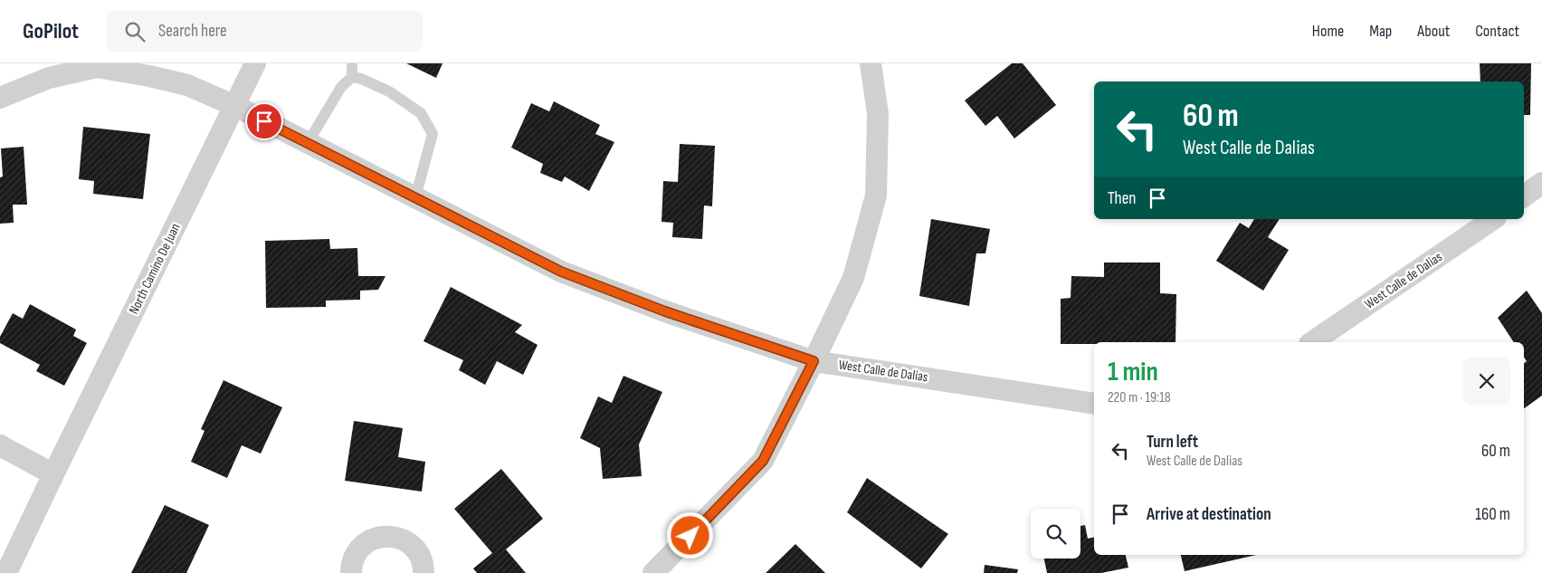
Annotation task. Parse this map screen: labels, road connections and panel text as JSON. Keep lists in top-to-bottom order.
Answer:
{
  "streets": {
    "street": ["North Camino De Juan", "West Calle de Dalias"]
  },
  "crossings": [
    ["North Camino De Juan", "West Calle de Dalias"]
  ],
  "page": {
    "header": "GoPilot",
    "search": "Search here",
    "nav": [
      "Home",
      "Map",
      "About",
      "Contact"
    ],
    "turn": ["60 m", "West Calle de Dalias"],
    "then": "Then",
    "heading": ["1 min", "220 m · 19:18"],
    "list": [
      {
        "name": "Turn left",
        "note": "West Calle de Dalias",
        "value": "60 m"
      },
      {
        "name": "Arrive at destination",
        "value": "160 m"
      }
    ]
  }
}
